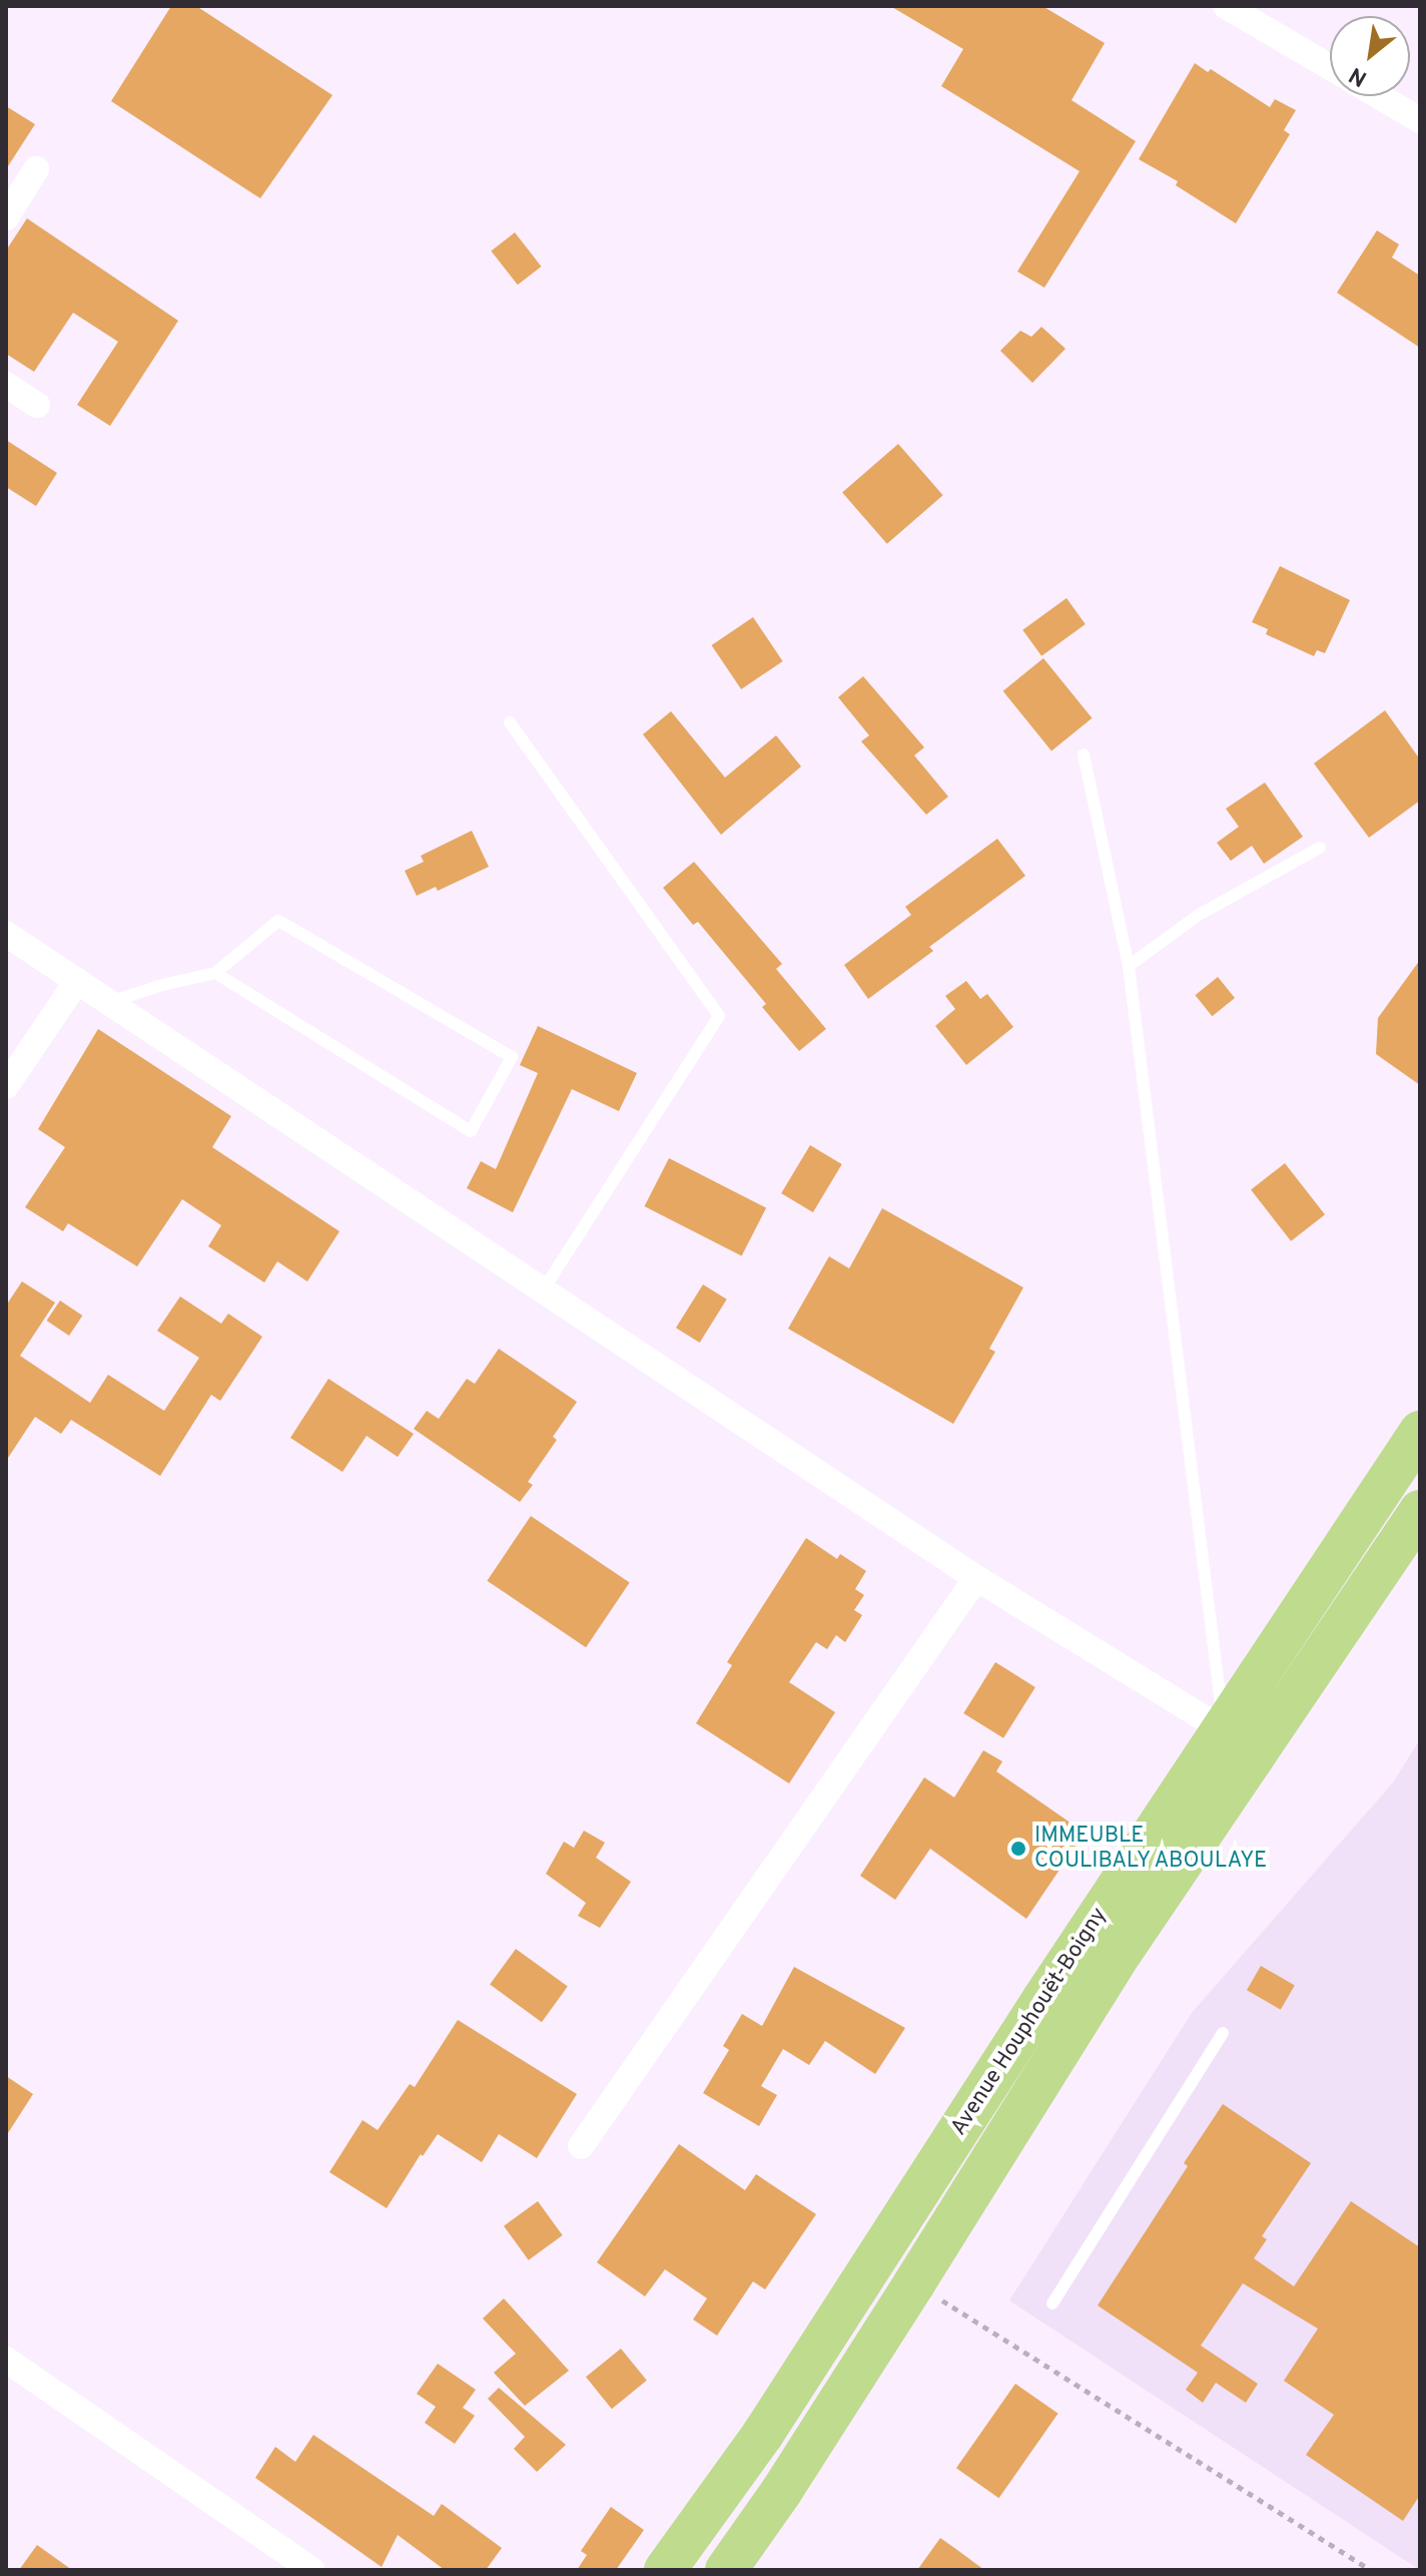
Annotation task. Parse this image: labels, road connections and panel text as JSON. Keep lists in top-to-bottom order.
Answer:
{
  "streets": {
    "highway": ["Avenue Houphouët-Boigny"]
  },
  "places": ["IMMEUBLE COULIBALY ABOULAYE"],
  "north": "bottom left"
}
